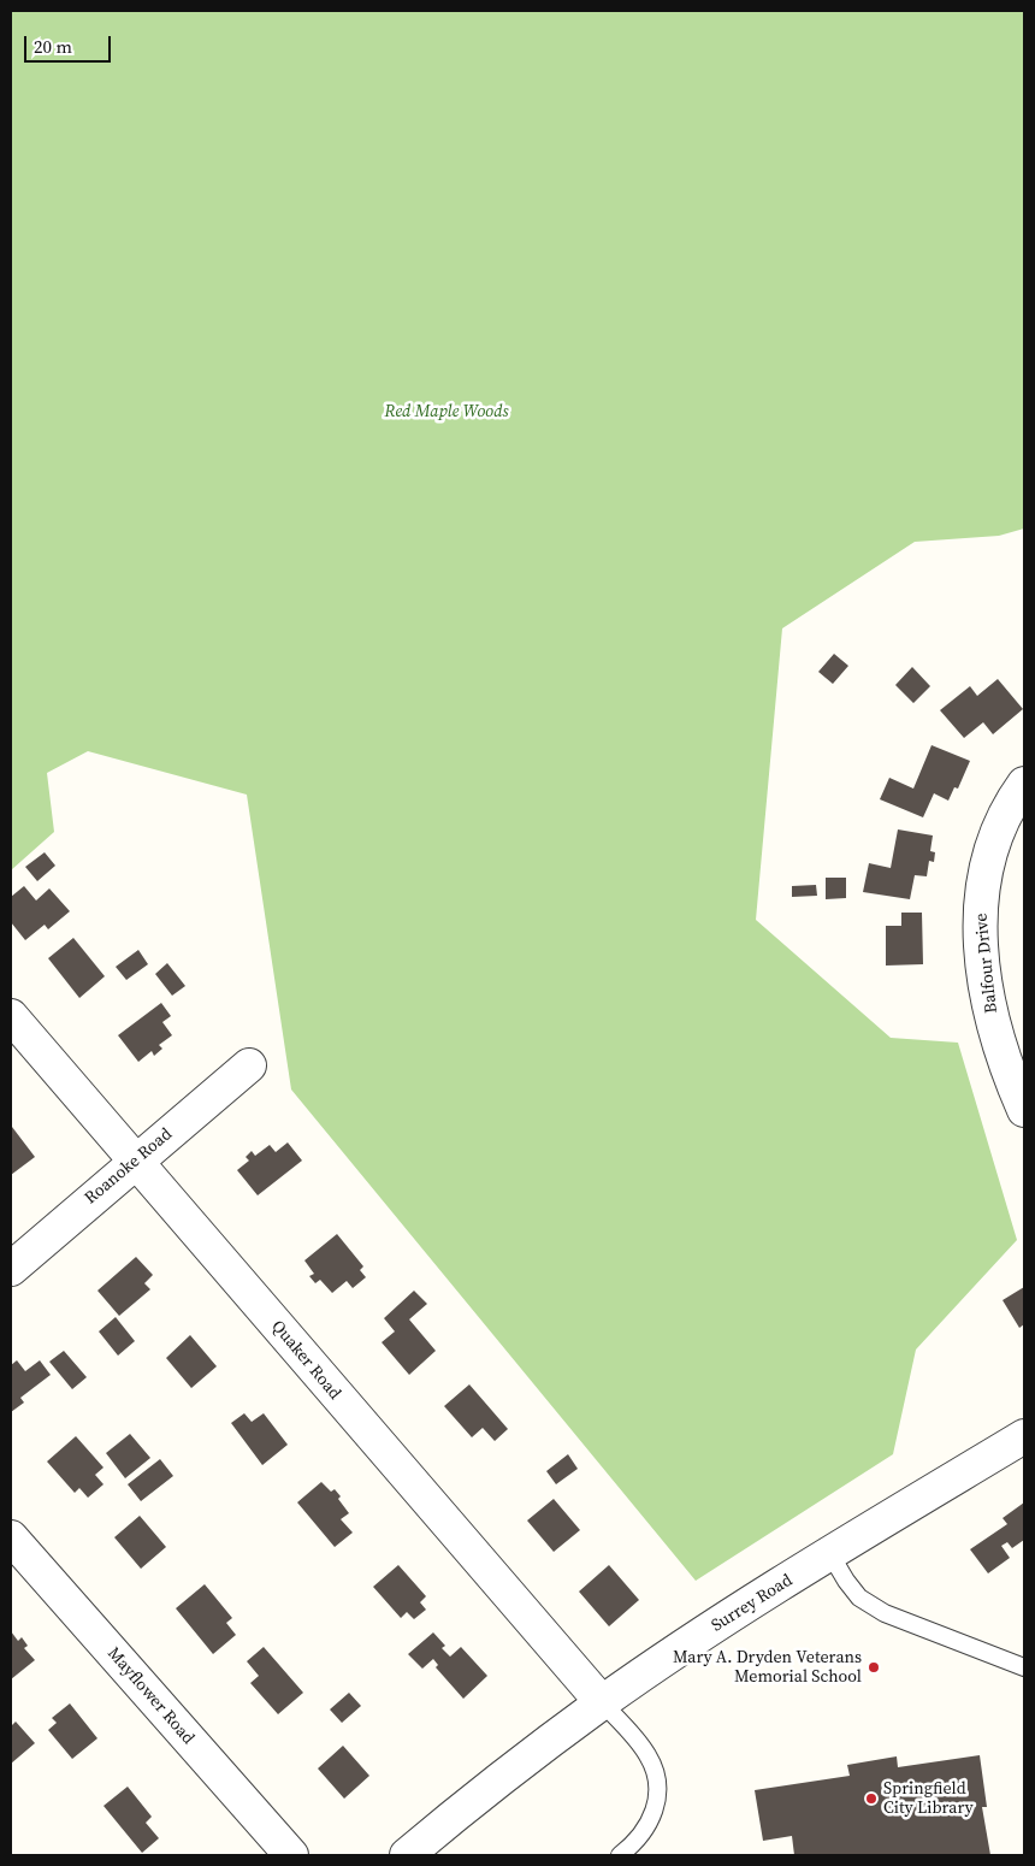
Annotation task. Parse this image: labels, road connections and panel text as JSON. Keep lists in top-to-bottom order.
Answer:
{
  "streets": {
    "street": [
      "Balfour Drive",
      "Roanoke Road",
      "Quaker Road",
      "Surrey Road",
      "Mayflower Road"
    ]
  },
  "crossings": [
    ["Roanoke Road", "Quaker Road"],
    ["Quaker Road", "Surrey Road"]
  ],
  "parks": ["Red Maple Woods"],
  "places": ["Mary A. Dryden Veterans Memorial School", "Springfield City Library"],
  "scale_bar": "20 m"
}
